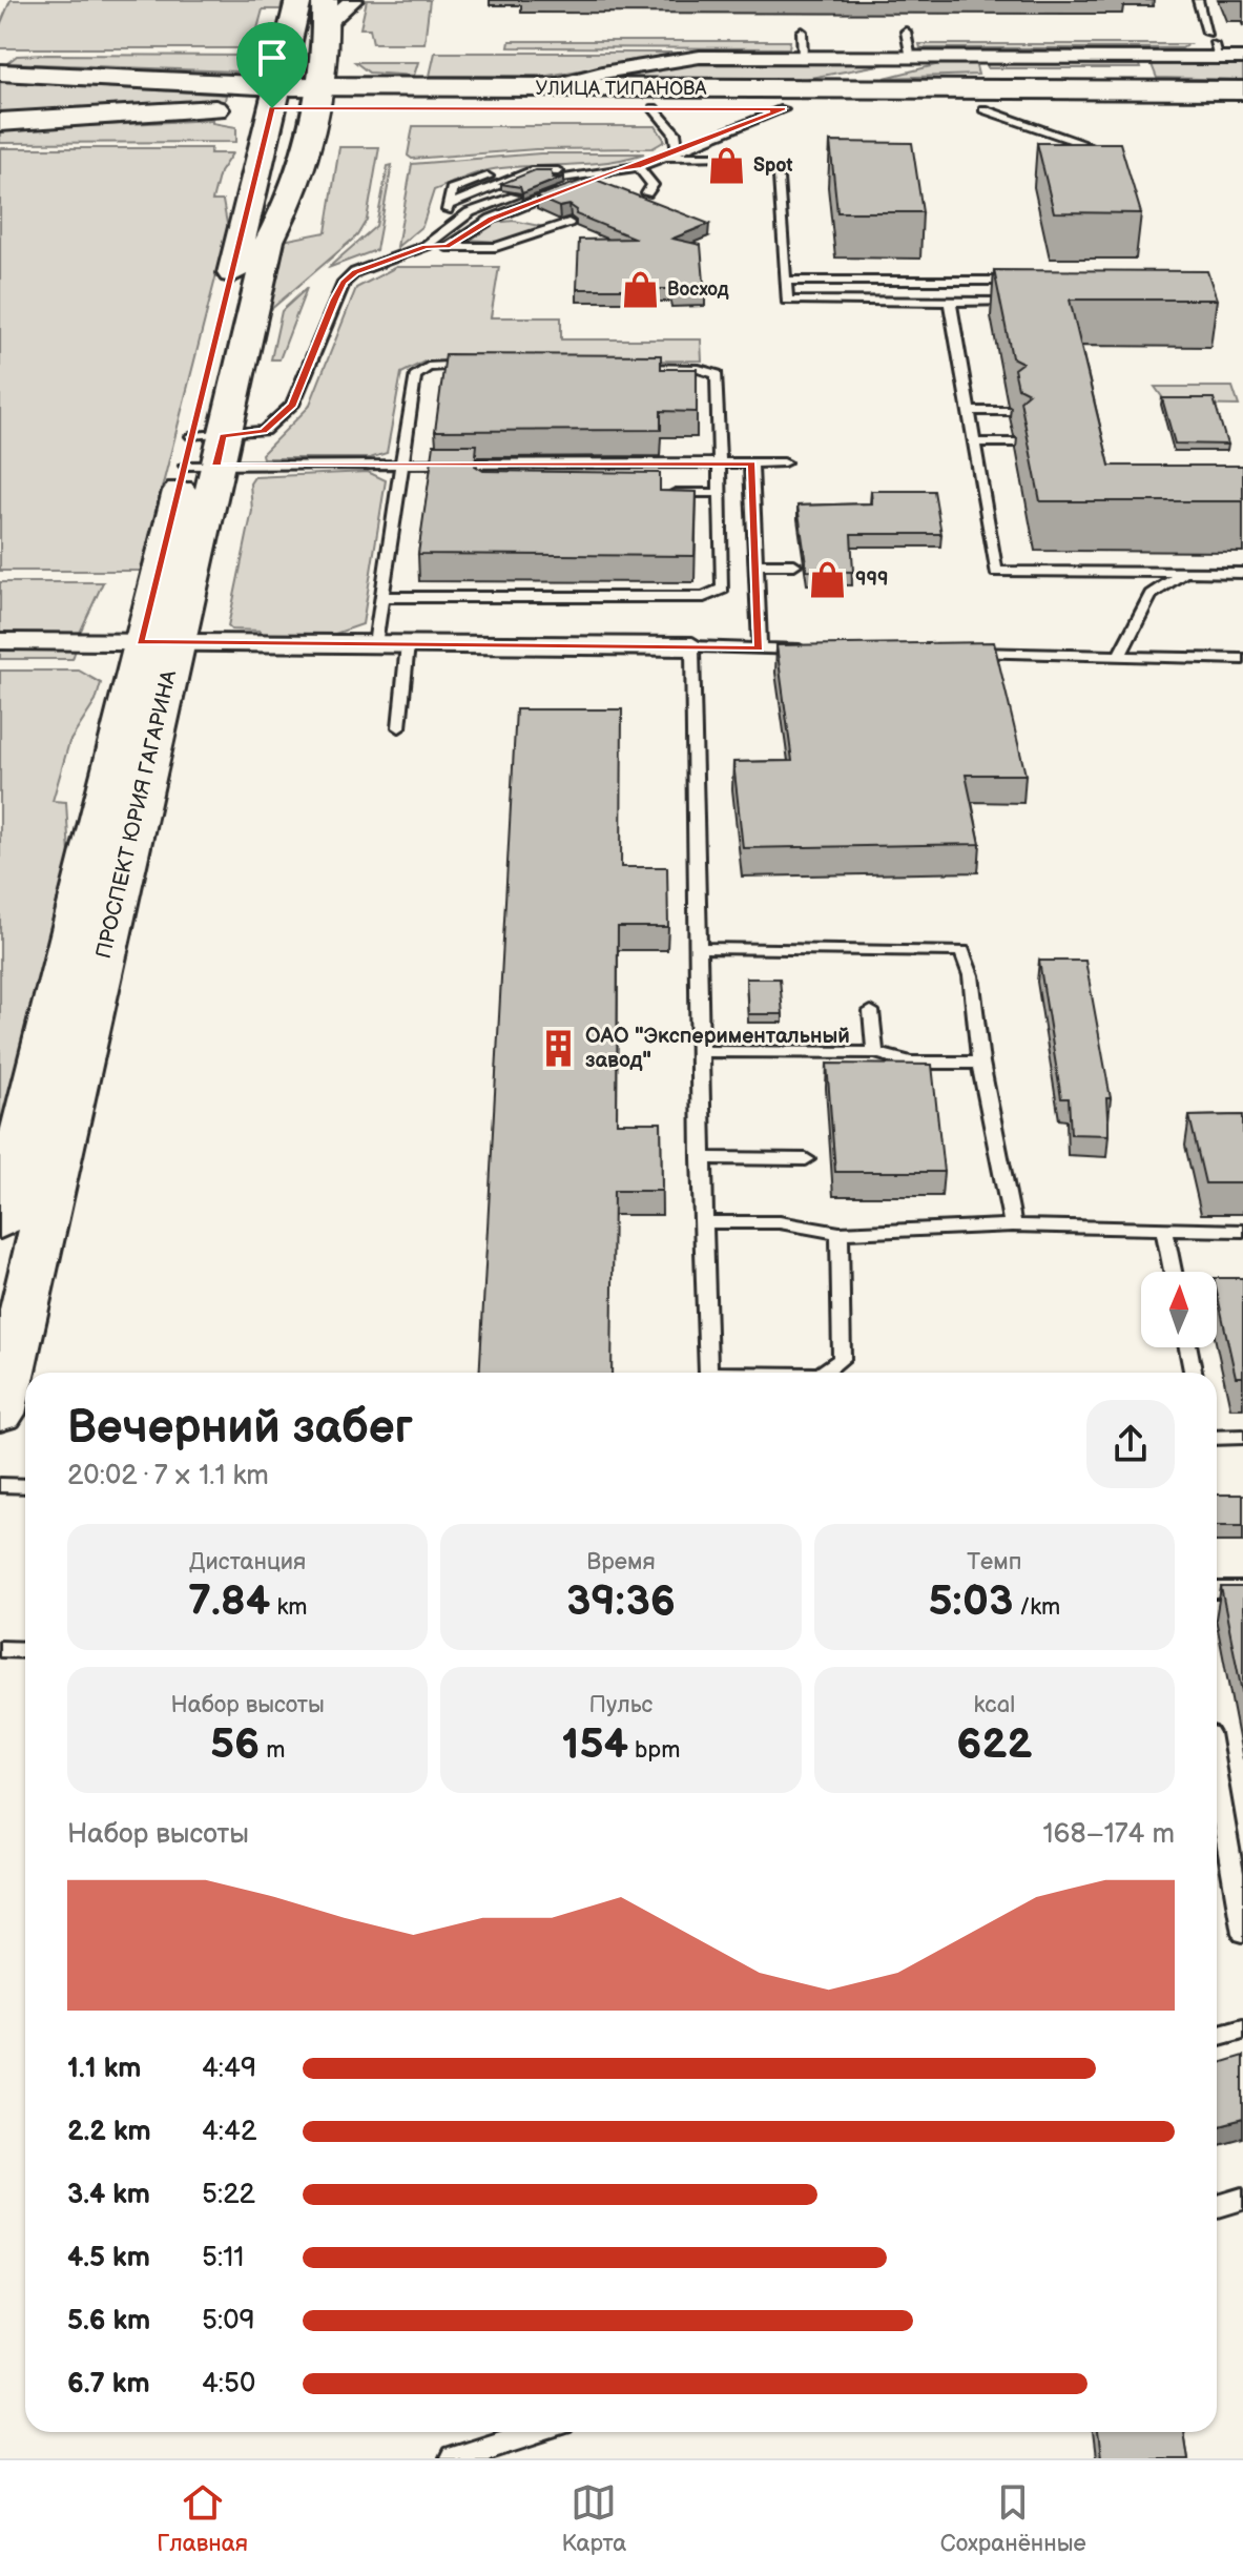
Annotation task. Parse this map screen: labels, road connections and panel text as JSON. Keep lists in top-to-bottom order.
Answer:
{
  "streets": {
    "main road": ["УЛИЦА ТИПАНОВА", "ПРОСПЕКТ ЮРИЯ ГАГАРИНА"]
  },
  "crossings": [
    ["УЛИЦА ТИПАНОВА", "ПРОСПЕКТ ЮРИЯ ГАГАРИНА"]
  ],
  "places": {
    "shop": ["Spot", "Восход", "999"],
    "building": ["ОАО \"Экспериментальный завод\""]
  },
  "north": "top",
  "page": {
    "heading": ["Вечерний забег", "20:02 · 7 × 1.1 km"],
    "stats": [
      ["Дистанция", "7.84 km"],
      ["Время", "39:36"],
      ["Темп", "5:03 /km"],
      ["Набор высоты", "56 m"],
      ["Пульс", "154 bpm"],
      ["kcal", "622"]
    ],
    "chart": ["Набор высоты", "168–174 m"],
    "list": [
      {
        "name": "1.1 km",
        "note": "4:49"
      },
      {
        "name": "2.2 km",
        "note": "4:42"
      },
      {
        "name": "3.4 km",
        "note": "5:22"
      },
      {
        "name": "4.5 km",
        "note": "5:11"
      },
      {
        "name": "5.6 km",
        "note": "5:09"
      },
      {
        "name": "6.7 km",
        "note": "4:50"
      }
    ],
    "tabs": ["Главная", "Карта", "Сохранённые"]
  }
}
